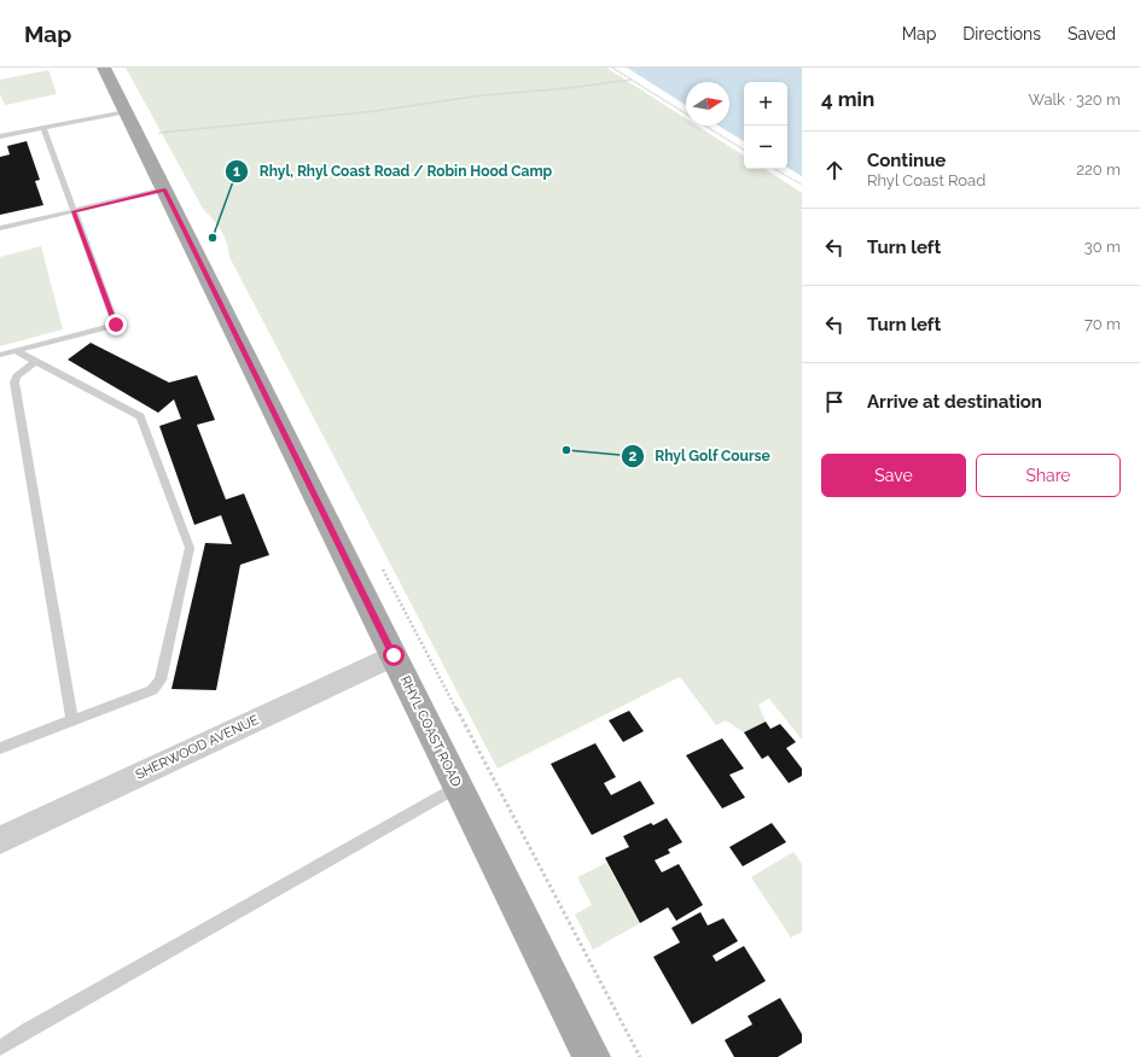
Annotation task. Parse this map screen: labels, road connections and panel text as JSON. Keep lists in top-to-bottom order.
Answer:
{
  "streets": {
    "main road": ["RHYL COAST ROAD"],
    "street": ["SHERWOOD AVENUE"]
  },
  "crossings": [
    ["RHYL COAST ROAD", "SHERWOOD AVENUE"]
  ],
  "places": ["Rhyl, Rhyl Coast Road / Robin Hood Camp", "Rhyl Golf Course"],
  "north": "right",
  "page": {
    "header": "Map",
    "nav": ["Map", "Directions", "Saved"],
    "heading": ["4 min", "Walk · 320 m"],
    "map_buttons": ["+", "−"],
    "list": [
      ["Continue", "Rhyl Coast Road", "220 m"],
      ["Turn left", "30 m"],
      ["Turn left", "70 m"],
      "Arrive at destination"
    ],
    "buttons": ["Save", "Share"]
  }
}
